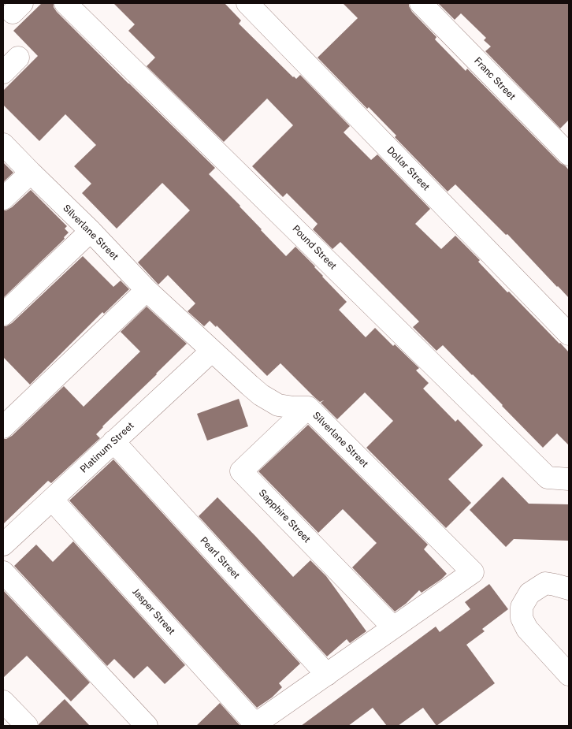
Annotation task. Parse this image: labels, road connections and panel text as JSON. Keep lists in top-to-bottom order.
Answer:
{
  "streets": {
    "street": [
      "Franc Street",
      "Dollar Street",
      "Silverlane Street",
      "Pound Street",
      "Platinum Street",
      "Sapphire Street",
      "Pearl Street",
      "Jasper Street"
    ]
  },
  "crossings": [
    ["Silverlane Street", "Platinum Street"],
    ["Silverlane Street", "Sapphire Street"],
    ["Silverlane Street", "Pearl Street"],
    ["Silverlane Street", "Jasper Street"],
    ["Platinum Street", "Pearl Street"],
    ["Platinum Street", "Jasper Street"]
  ]
}
